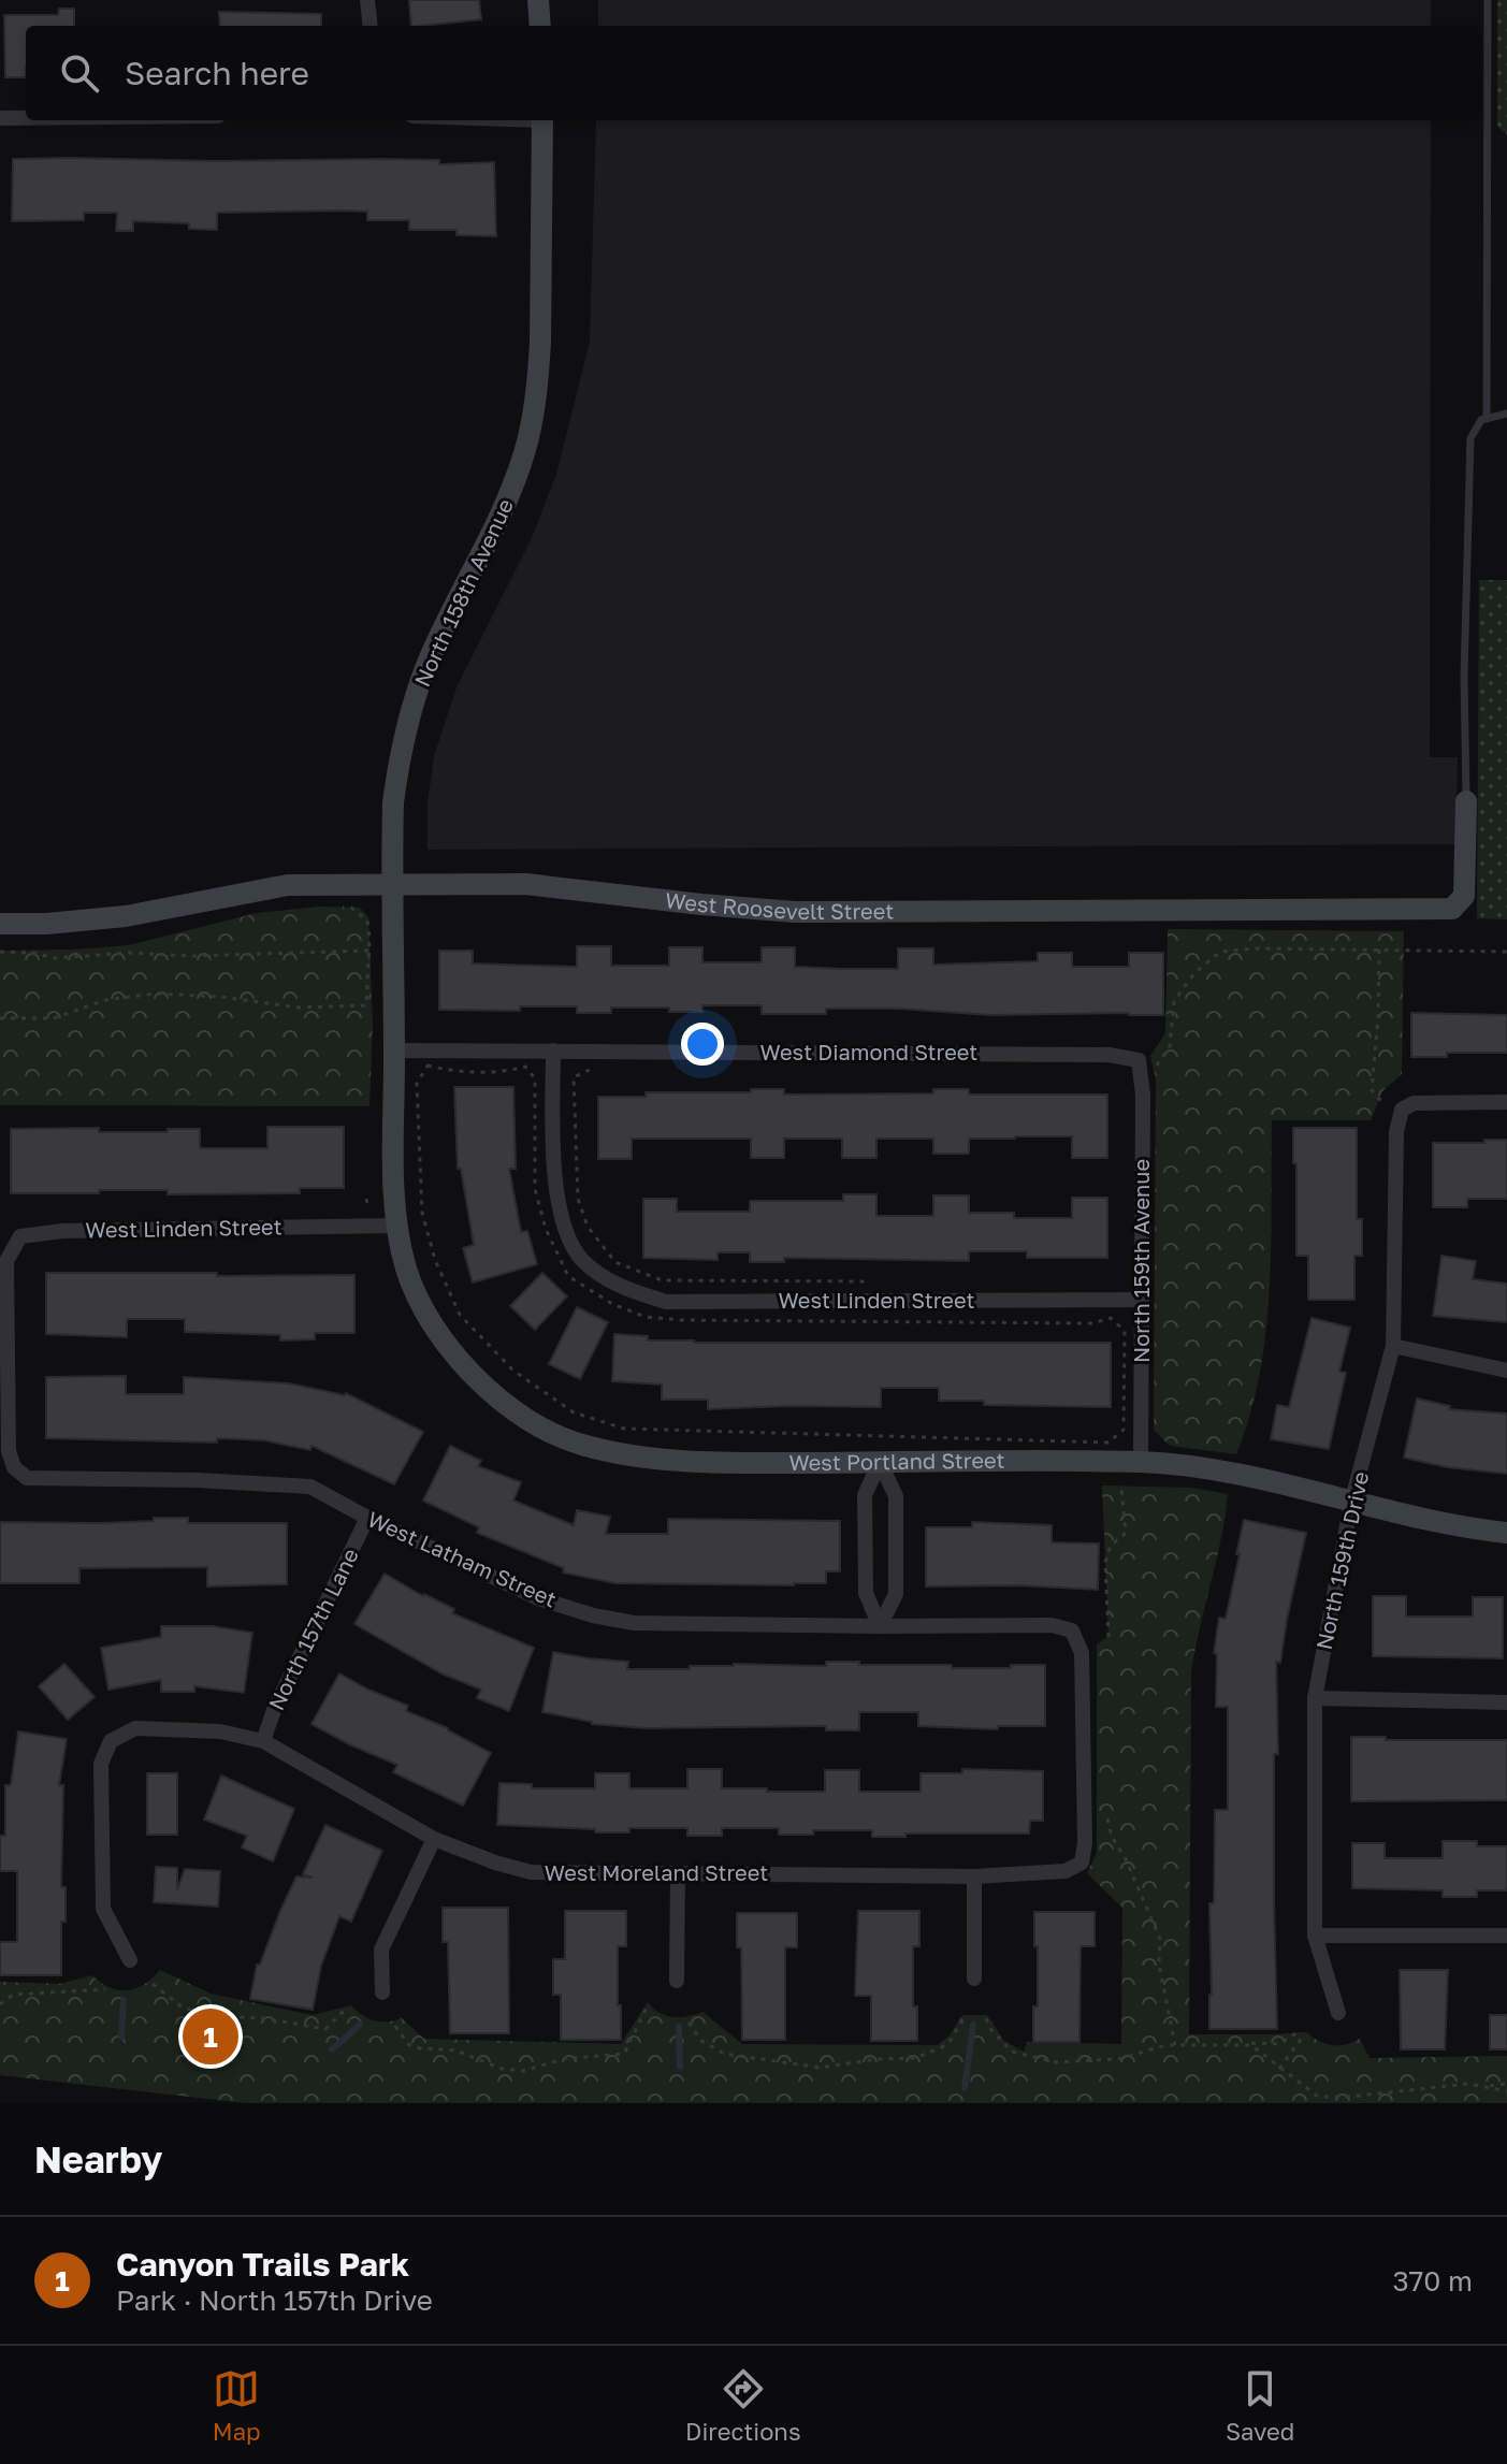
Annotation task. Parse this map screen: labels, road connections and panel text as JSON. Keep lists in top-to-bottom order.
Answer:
{
  "streets": {
    "street": [
      "North 158th Avenue",
      "West Roosevelt Street",
      "West Diamond Street",
      "West Linden Street",
      "North 159th Avenue",
      "West Portland Street",
      "West Latham Street",
      "North 159th Drive",
      "North 157th Lane",
      "West Moreland Street"
    ]
  },
  "crossings": [
    ["North 158th Avenue", "West Roosevelt Street"],
    ["North 158th Avenue", "West Diamond Street"],
    ["North 158th Avenue", "West Linden Street"],
    ["North 158th Avenue", "West Portland Street"],
    ["West Diamond Street", "West Linden Street"],
    ["West Diamond Street", "North 159th Avenue"],
    ["West Linden Street", "North 159th Avenue"],
    ["West Linden Street", "West Portland Street"],
    ["West Linden Street", "West Latham Street"],
    ["North 159th Avenue", "West Portland Street"],
    ["West Portland Street", "North 159th Drive"],
    ["West Latham Street", "North 157th Lane"],
    ["West Latham Street", "West Moreland Street"],
    ["North 157th Lane", "West Moreland Street"]
  ],
  "page": {
    "search": "Search here",
    "pins": "1",
    "heading": "Nearby",
    "list": [
      {
        "mark": "1",
        "name": "Canyon Trails Park",
        "note": "Park · North 157th Drive",
        "value": "370 m"
      }
    ],
    "nav": ["Map", "Directions", "Saved"]
  }
}
